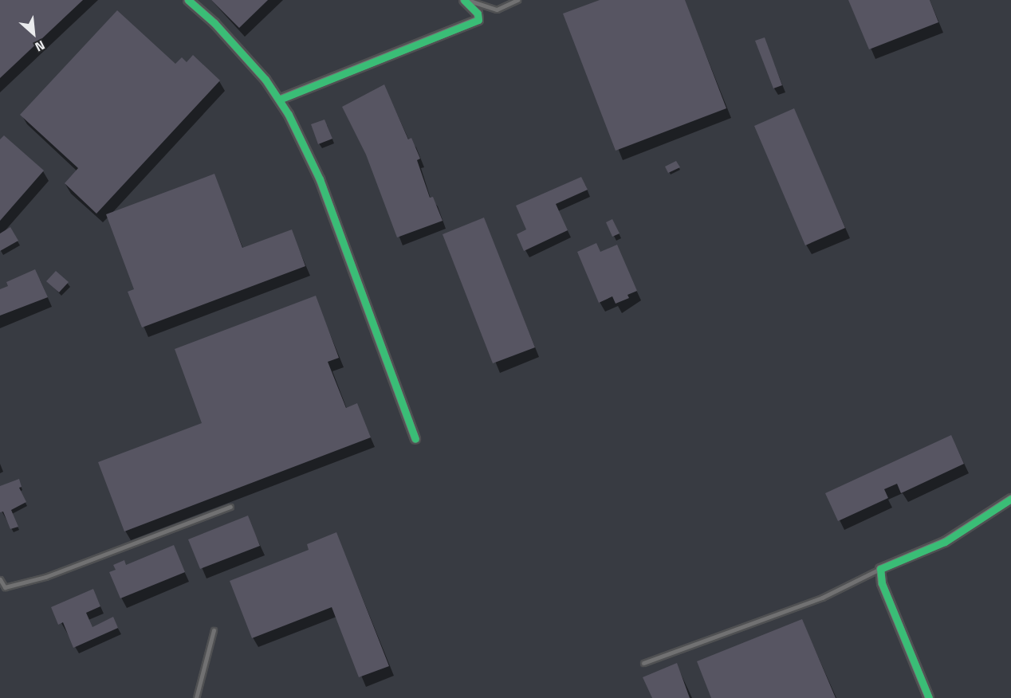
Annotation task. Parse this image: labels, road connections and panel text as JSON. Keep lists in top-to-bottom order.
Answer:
{
  "north": "bottom right"
}
